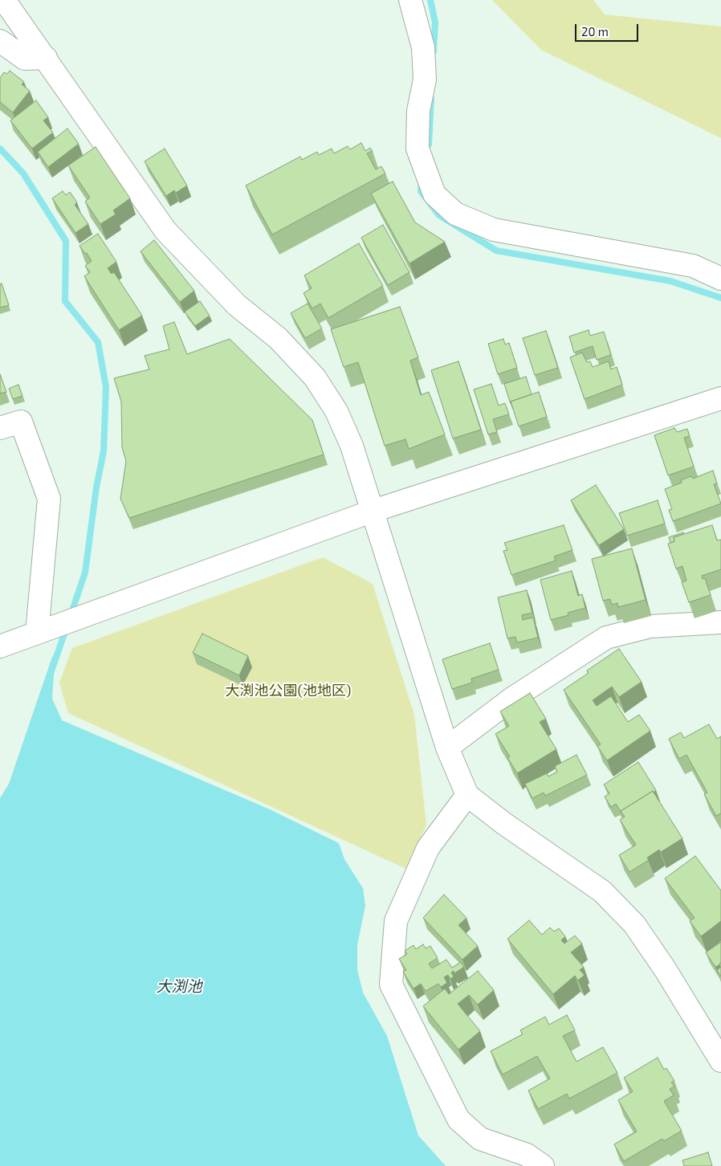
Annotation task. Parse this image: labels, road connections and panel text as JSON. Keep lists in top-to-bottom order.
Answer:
{
  "water": ["大渕池"],
  "parks": ["大渕池公園(池地区)"],
  "scale_bar": "20 m"
}
